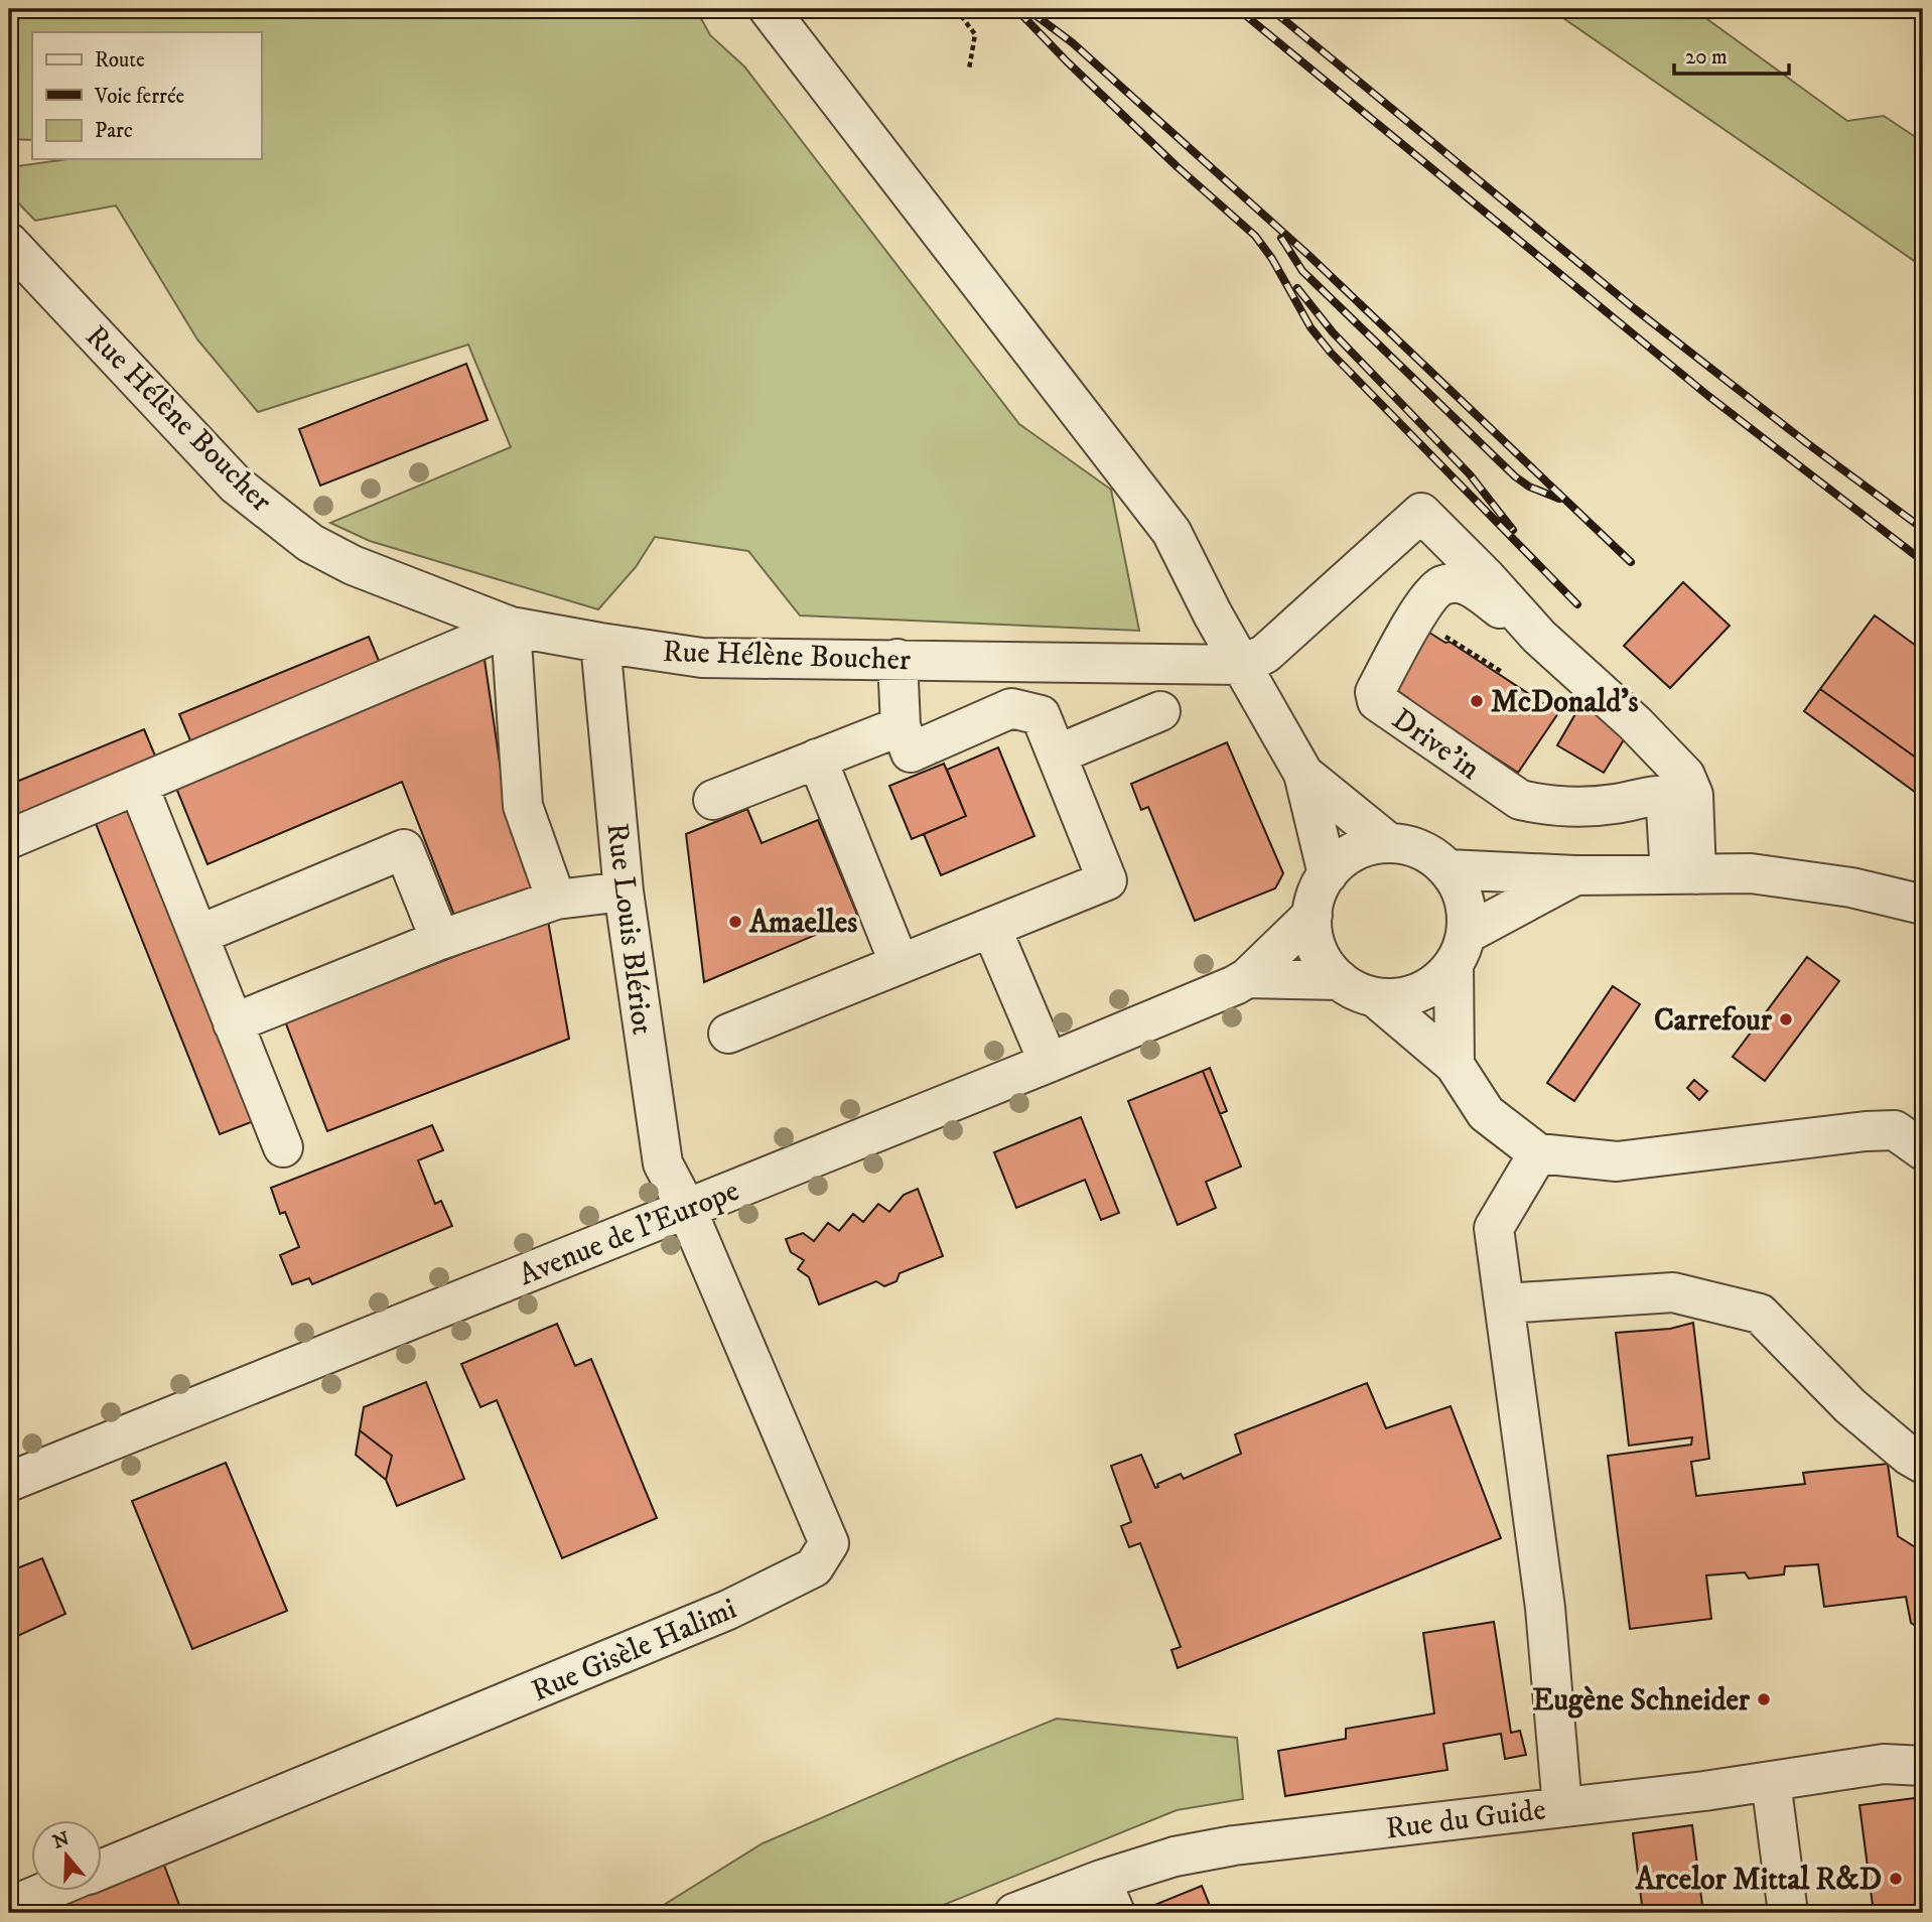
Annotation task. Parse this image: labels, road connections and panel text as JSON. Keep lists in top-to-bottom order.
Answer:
{
  "streets": {
    "street": [
      "Rue Hélène Boucher",
      "Drive'in",
      "Rue Louis Blériot",
      "Avenue de l'Europe",
      "Rue Gisèle Halimi",
      "Rue du Guide"
    ]
  },
  "crossings": [
    ["Rue Hélène Boucher", "Rue Louis Blériot"],
    ["Rue Louis Blériot", "Avenue de l'Europe"],
    ["Rue Louis Blériot", "Rue Gisèle Halimi"],
    ["Avenue de l'Europe", "Rue Gisèle Halimi"]
  ],
  "places": [
    "McDonald's",
    "Amaelles",
    "Carrefour",
    "Eugène Schneider",
    "Arcelor Mittal R&D"
  ],
  "legend": ["Route", "Voie ferrée", "Parc"],
  "scale_bar": "20 m",
  "north": "top"
}
